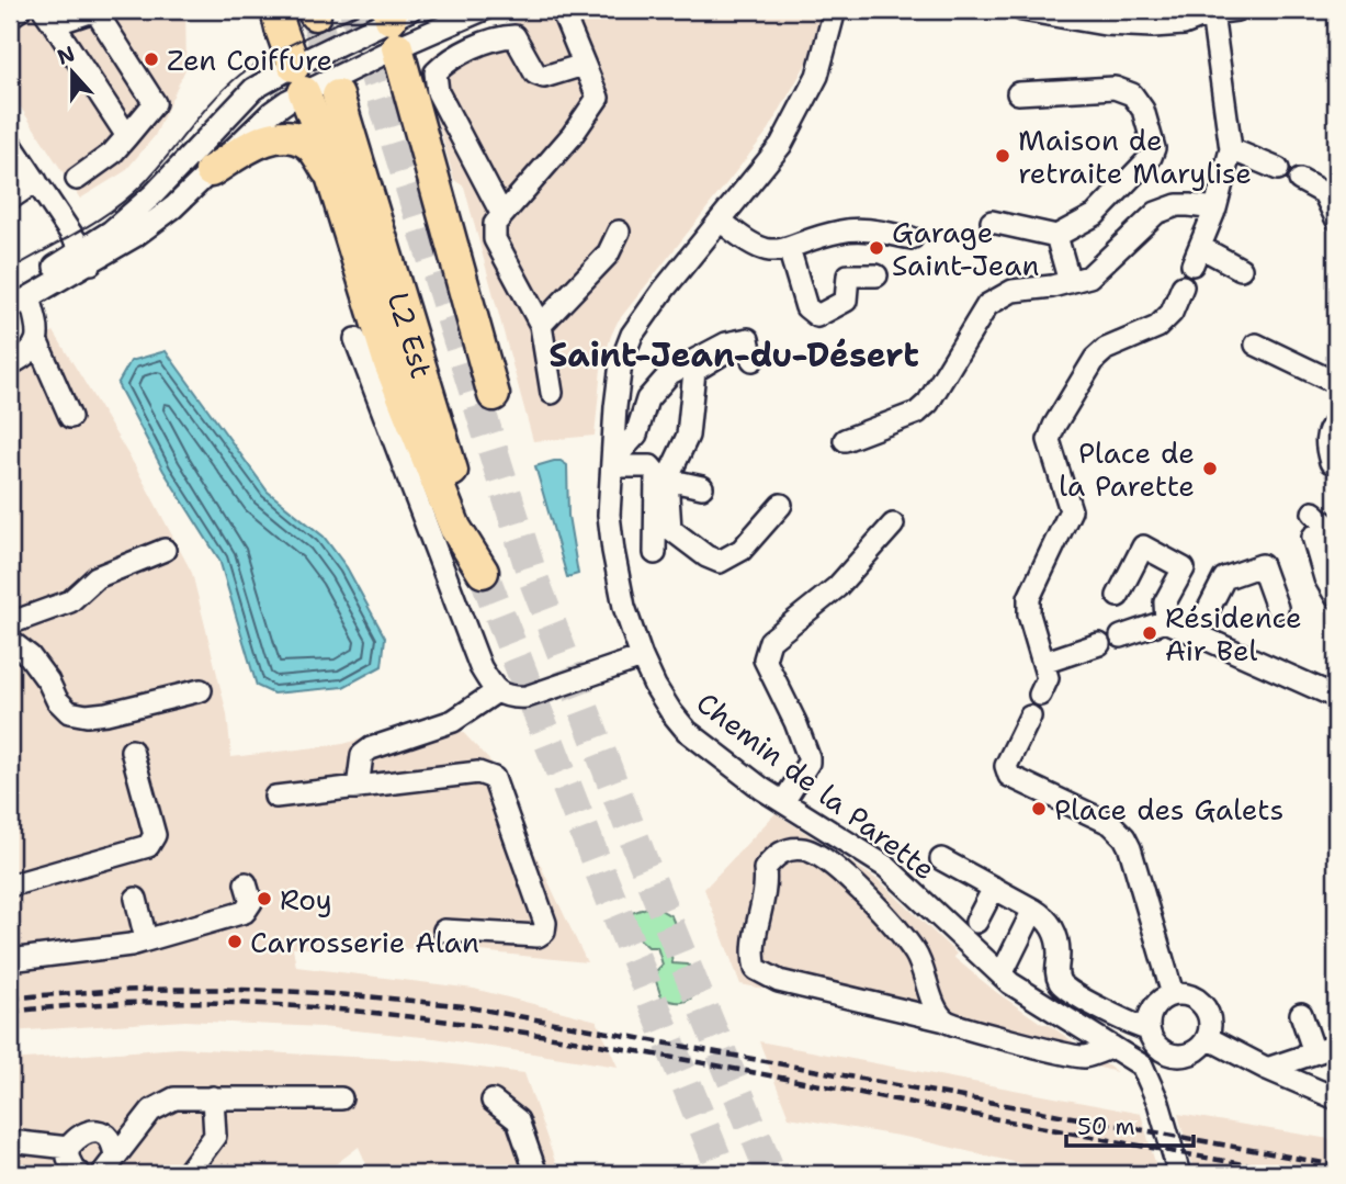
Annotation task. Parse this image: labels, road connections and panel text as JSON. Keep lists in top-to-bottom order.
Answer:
{
  "streets": {
    "highway": ["L2 Est"],
    "street": ["Chemin de la Parette"]
  },
  "districts": ["Saint-Jean-du-Désert"],
  "places": [
    "Zen Coiffure",
    "Maison de retraite Marylise",
    "Garage Saint-Jean",
    "Place de la Parette",
    "Résidence Air Bel",
    "Place des Galets",
    "Roy",
    "Carrosserie Alan"
  ],
  "scale_bar": "50 m",
  "north": "top"
}
